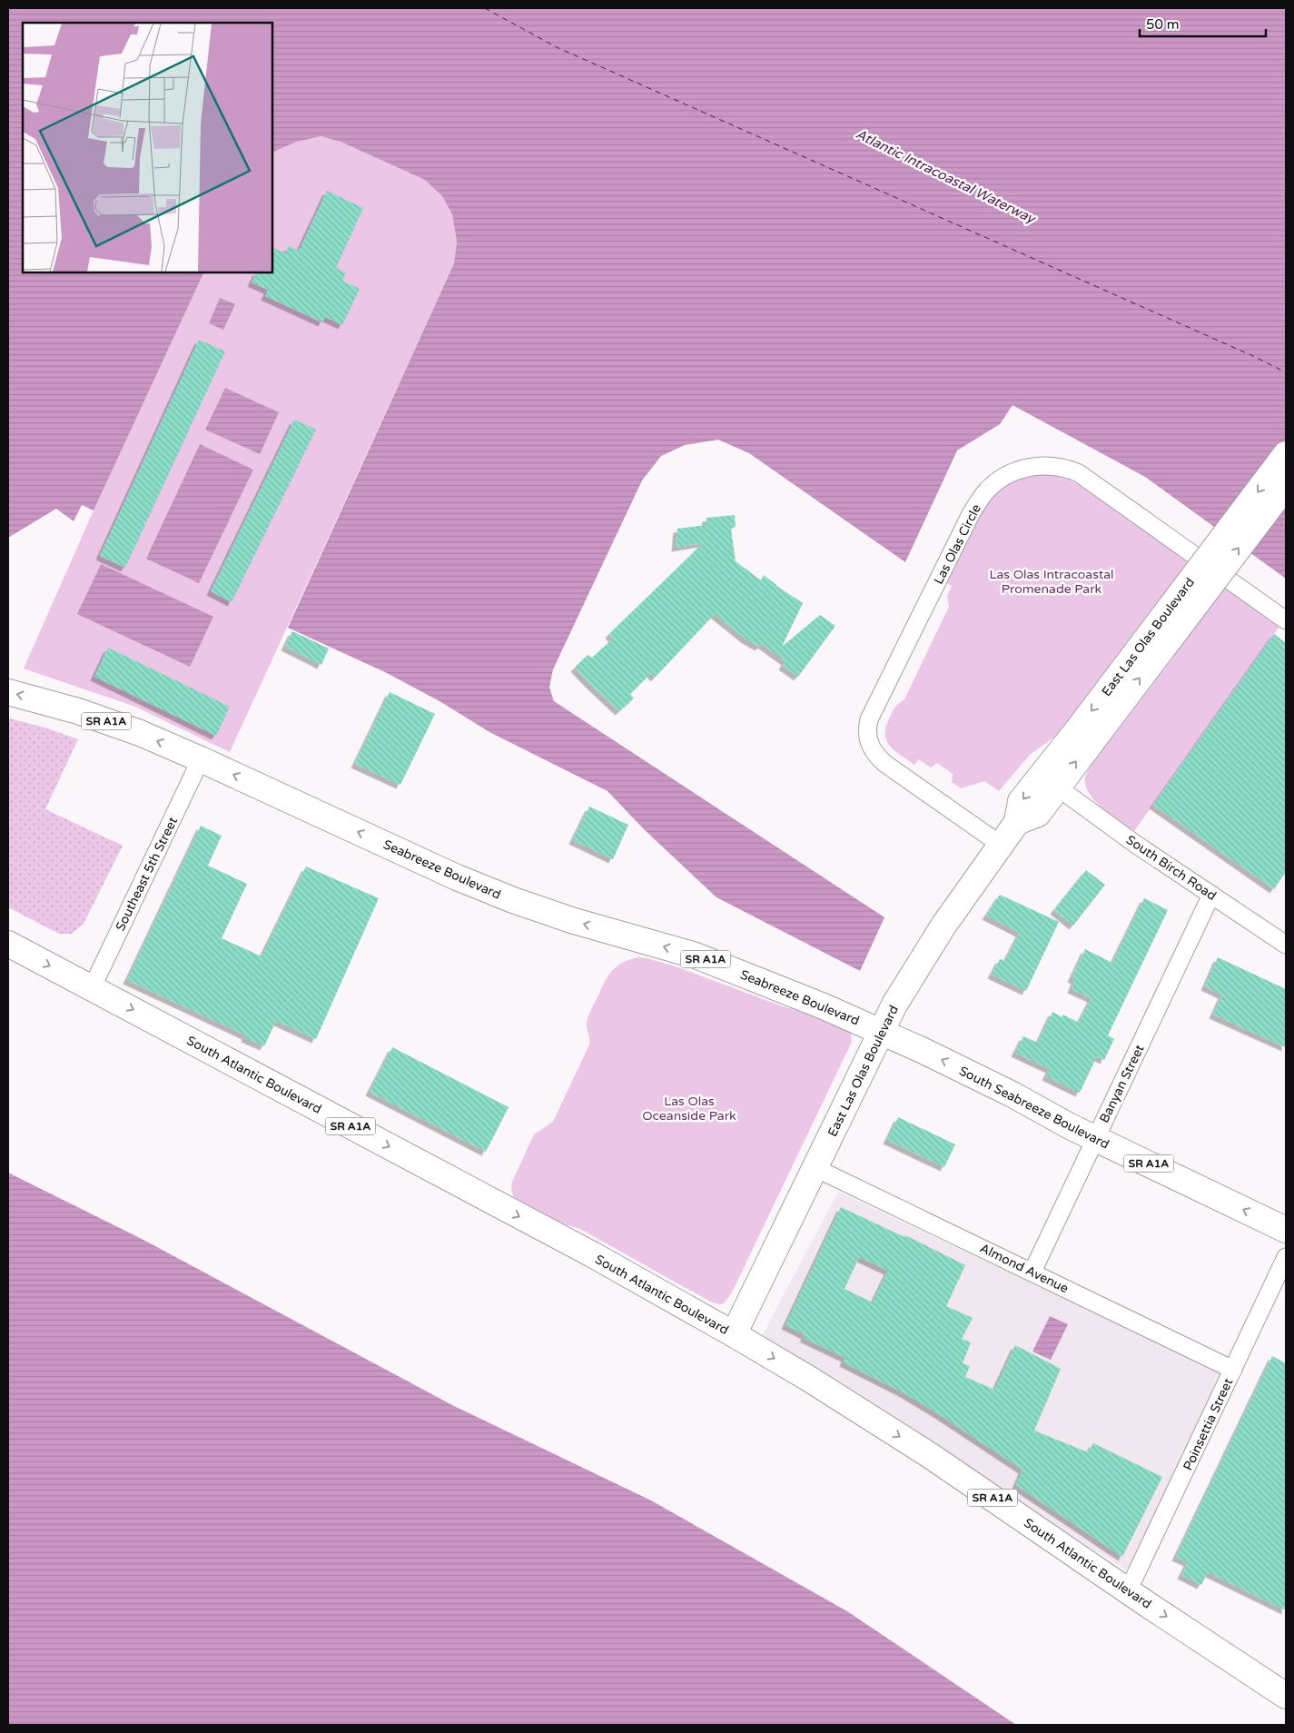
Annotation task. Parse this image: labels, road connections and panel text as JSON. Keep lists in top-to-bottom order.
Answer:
{
  "streets": {
    "main road": [
      "East Las Olas Boulevard",
      "SR A1A",
      "Seabreeze Boulevard",
      "South Atlantic Boulevard",
      "South Seabreeze Boulevard"
    ],
    "street": [
      "Las Olas Circle",
      "South Birch Road",
      "Southeast 5th Street",
      "Banyan Street",
      "Almond Avenue",
      "Poinsettia Street"
    ]
  },
  "crossings": [
    ["Las Olas Circle", "East Las Olas Boulevard"],
    ["East Las Olas Boulevard", "South Birch Road"],
    ["East Las Olas Boulevard", "Seabreeze Boulevard"],
    ["East Las Olas Boulevard", "South Atlantic Boulevard"],
    ["East Las Olas Boulevard", "South Seabreeze Boulevard"],
    ["East Las Olas Boulevard", "Almond Avenue"],
    ["South Birch Road", "Banyan Street"],
    ["Seabreeze Boulevard", "Southeast 5th Street"],
    ["Seabreeze Boulevard", "South Seabreeze Boulevard"],
    ["Southeast 5th Street", "South Atlantic Boulevard"],
    ["South Atlantic Boulevard", "Poinsettia Street"],
    ["Banyan Street", "South Seabreeze Boulevard"],
    ["Banyan Street", "Almond Avenue"],
    ["Almond Avenue", "Poinsettia Street"]
  ],
  "one_way": ["Seabreeze Boulevard", "South Atlantic Boulevard", "South Seabreeze Boulevard"],
  "water": ["Atlantic Intracoastal Waterway"],
  "parks": ["Las Olas Intracoastal Promenade Park", "Las Olas Oceanside Park"],
  "scale_bar": "50 m"
}
